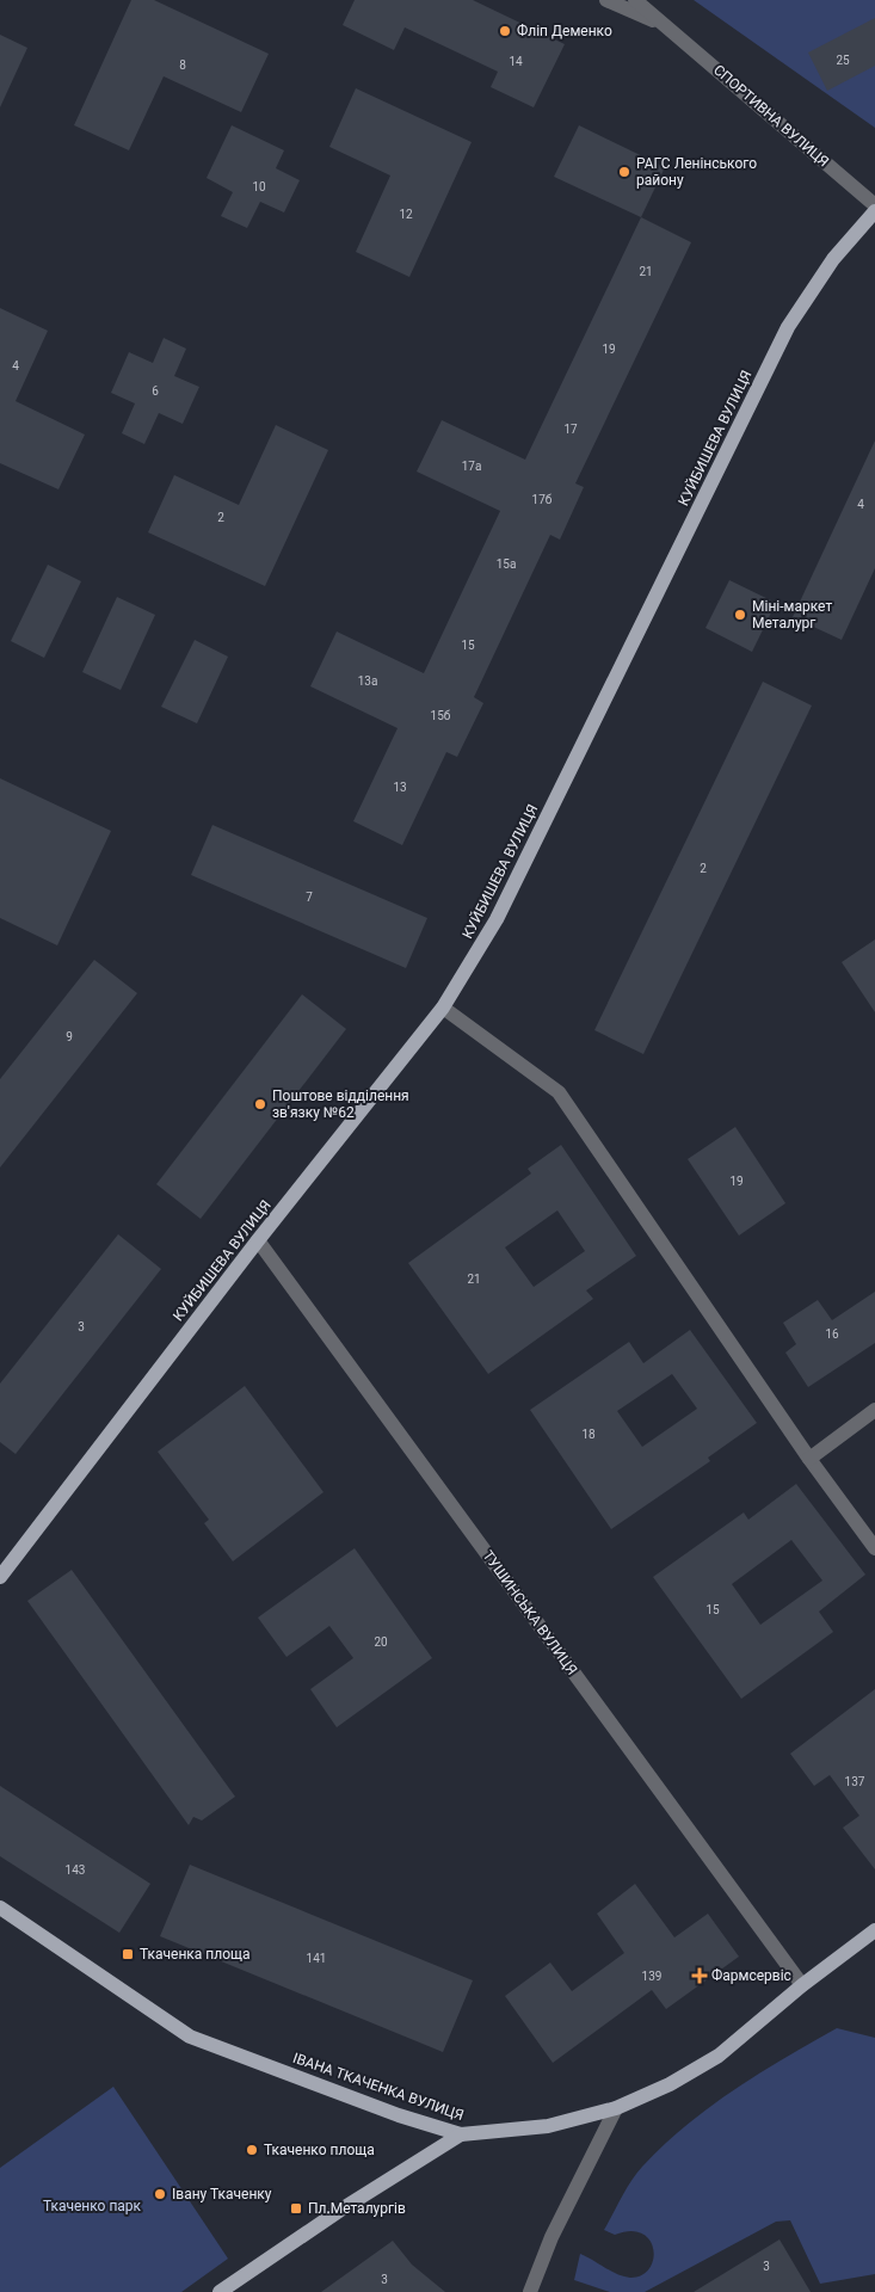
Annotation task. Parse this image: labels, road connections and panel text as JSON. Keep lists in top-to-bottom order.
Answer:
{
  "streets": {
    "main road": ["КУЙБИШЕВА ВУЛИЦЯ", "ІВАНА ТКАЧЕНКА ВУЛИЦЯ"],
    "street": ["СПОРТИВНА ВУЛИЦЯ", "ТУШИНСЬКА ВУЛИЦЯ"]
  },
  "crossings": [
    ["КУЙБИШЕВА ВУЛИЦЯ", "ТУШИНСЬКА ВУЛИЦЯ"],
    ["ТУШИНСЬКА ВУЛИЦЯ", "ІВАНА ТКАЧЕНКА ВУЛИЦЯ"]
  ],
  "parks": ["Ткаченко парк"],
  "places": {
    "other": [
      "Фліп Деменко",
      "РАГС Ленінського району",
      "Міні-маркет Металург",
      "Поштове відділення зв'язку №62",
      "Ткаченко площа",
      "Івану Ткаченку"
    ],
    "transit": ["Ткаченка площа", "Пл.Металургів"],
    "health": ["Фармсервіс"]
  },
  "house_numbers": [
    "25",
    "14",
    "8",
    "10",
    "12",
    "21",
    "19",
    "4",
    "6",
    "17",
    "17а",
    "17б",
    "4",
    "2",
    "15а",
    "15",
    "13а",
    "15б",
    "13",
    "2",
    "7",
    "9",
    "19",
    "21",
    "3",
    "16",
    "18",
    "15",
    "20",
    "137",
    "143",
    "141",
    "139",
    "3",
    "3"
  ]
}
